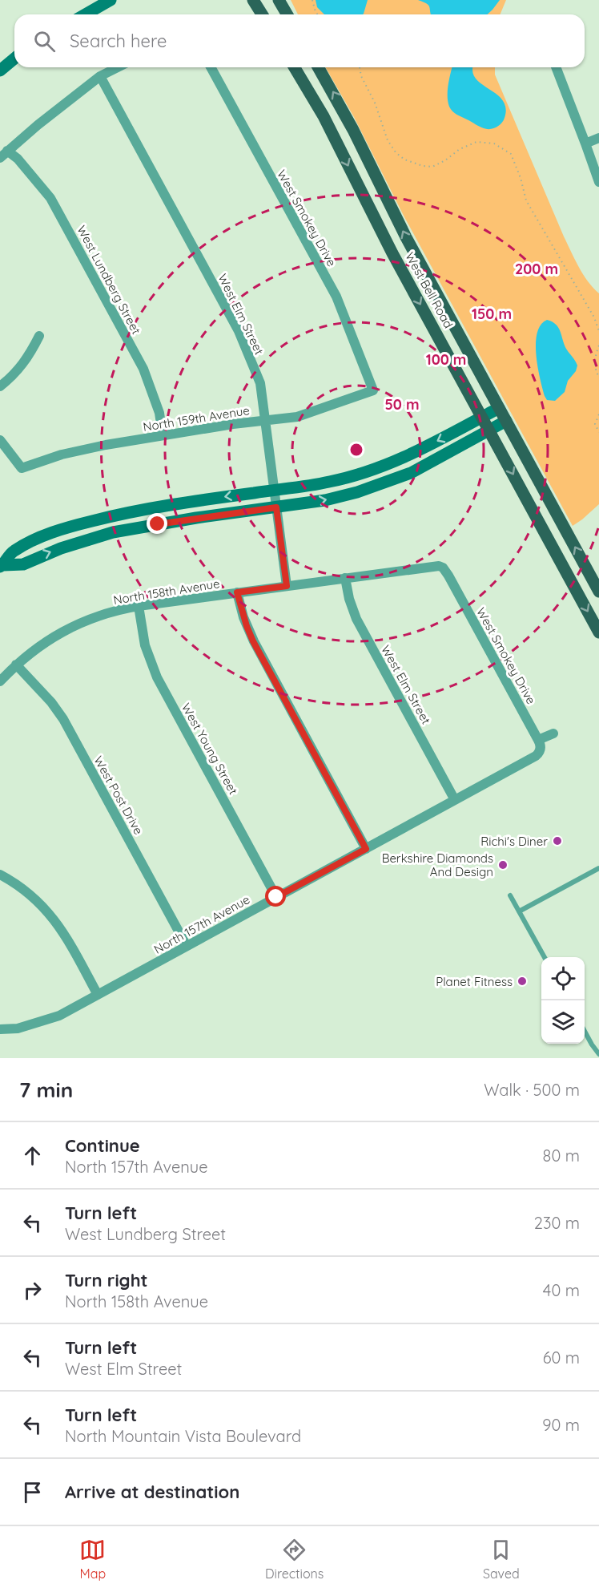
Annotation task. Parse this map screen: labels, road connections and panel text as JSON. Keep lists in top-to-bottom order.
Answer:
{
  "streets": {
    "main road": ["West Bell Road"],
    "street": [
      "West Smokey Drive",
      "West Lundberg Street",
      "West Elm Street",
      "North 159th Avenue",
      "North 158th Avenue",
      "West Young Street",
      "West Post Drive",
      "North 157th Avenue"
    ]
  },
  "crossings": [
    ["West Smokey Drive", "North 159th Avenue"],
    ["West Smokey Drive", "North 158th Avenue"],
    ["West Smokey Drive", "North 157th Avenue"],
    ["West Lundberg Street", "North 159th Avenue"],
    ["West Elm Street", "North 159th Avenue"],
    ["West Elm Street", "North 158th Avenue"],
    ["West Elm Street", "North 157th Avenue"],
    ["North 158th Avenue", "West Young Street"],
    ["North 158th Avenue", "West Post Drive"],
    ["West Young Street", "North 157th Avenue"],
    ["West Post Drive", "North 157th Avenue"]
  ],
  "places": ["Richi's Diner", "Berkshire Diamonds And Design", "Planet Fitness"],
  "page": {
    "search": "Search here",
    "heading": ["7 min", "Walk · 500 m"],
    "list": [
      ["Continue", "North 157th Avenue", "80 m"],
      ["Turn left", "West Lundberg Street", "230 m"],
      ["Turn right", "North 158th Avenue", "40 m"],
      ["Turn left", "West Elm Street", "60 m"],
      ["Turn left", "North Mountain Vista Boulevard", "90 m"],
      "Arrive at destination"
    ],
    "nav": ["Map", "Directions", "Saved"]
  },
  "rings": [
    "200 m",
    "150 m",
    "100 m",
    "50 m"
  ]
}
